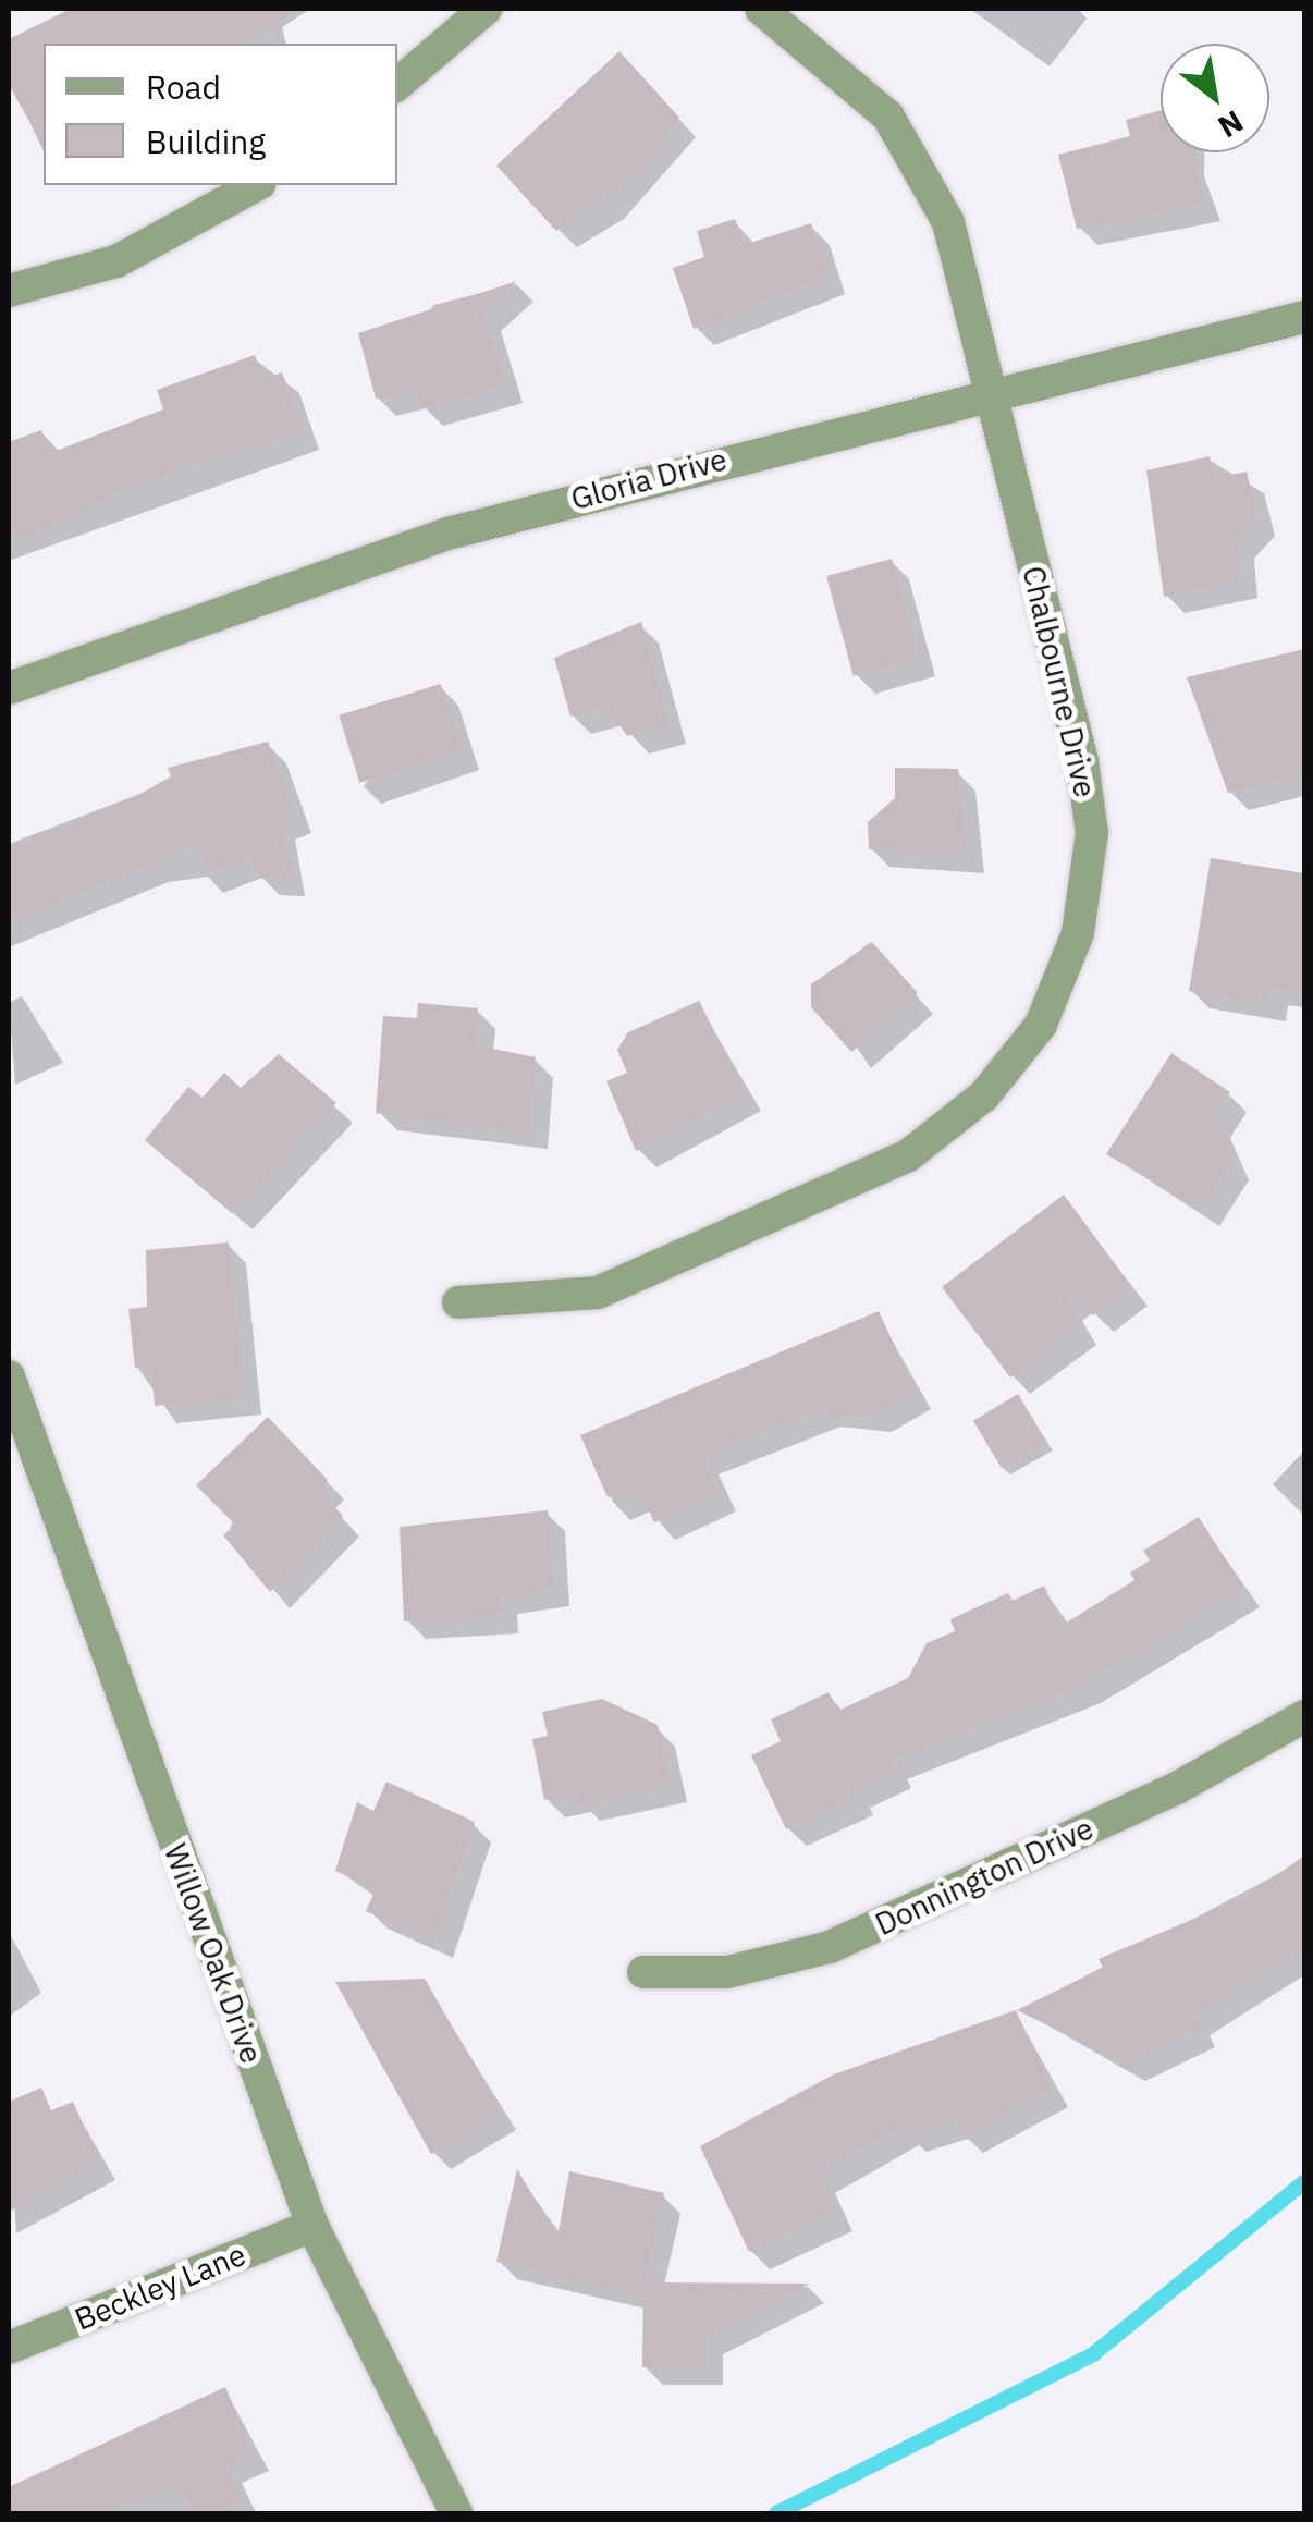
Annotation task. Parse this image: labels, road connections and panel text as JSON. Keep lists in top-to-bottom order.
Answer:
{
  "streets": {
    "street": [
      "Gloria Drive",
      "Chalbourne Drive",
      "Donnington Drive",
      "Willow Oak Drive",
      "Beckley Lane"
    ]
  },
  "crossings": [
    ["Gloria Drive", "Chalbourne Drive"],
    ["Willow Oak Drive", "Beckley Lane"]
  ],
  "legend": ["Road", "Building"],
  "north": "bottom right"
}
